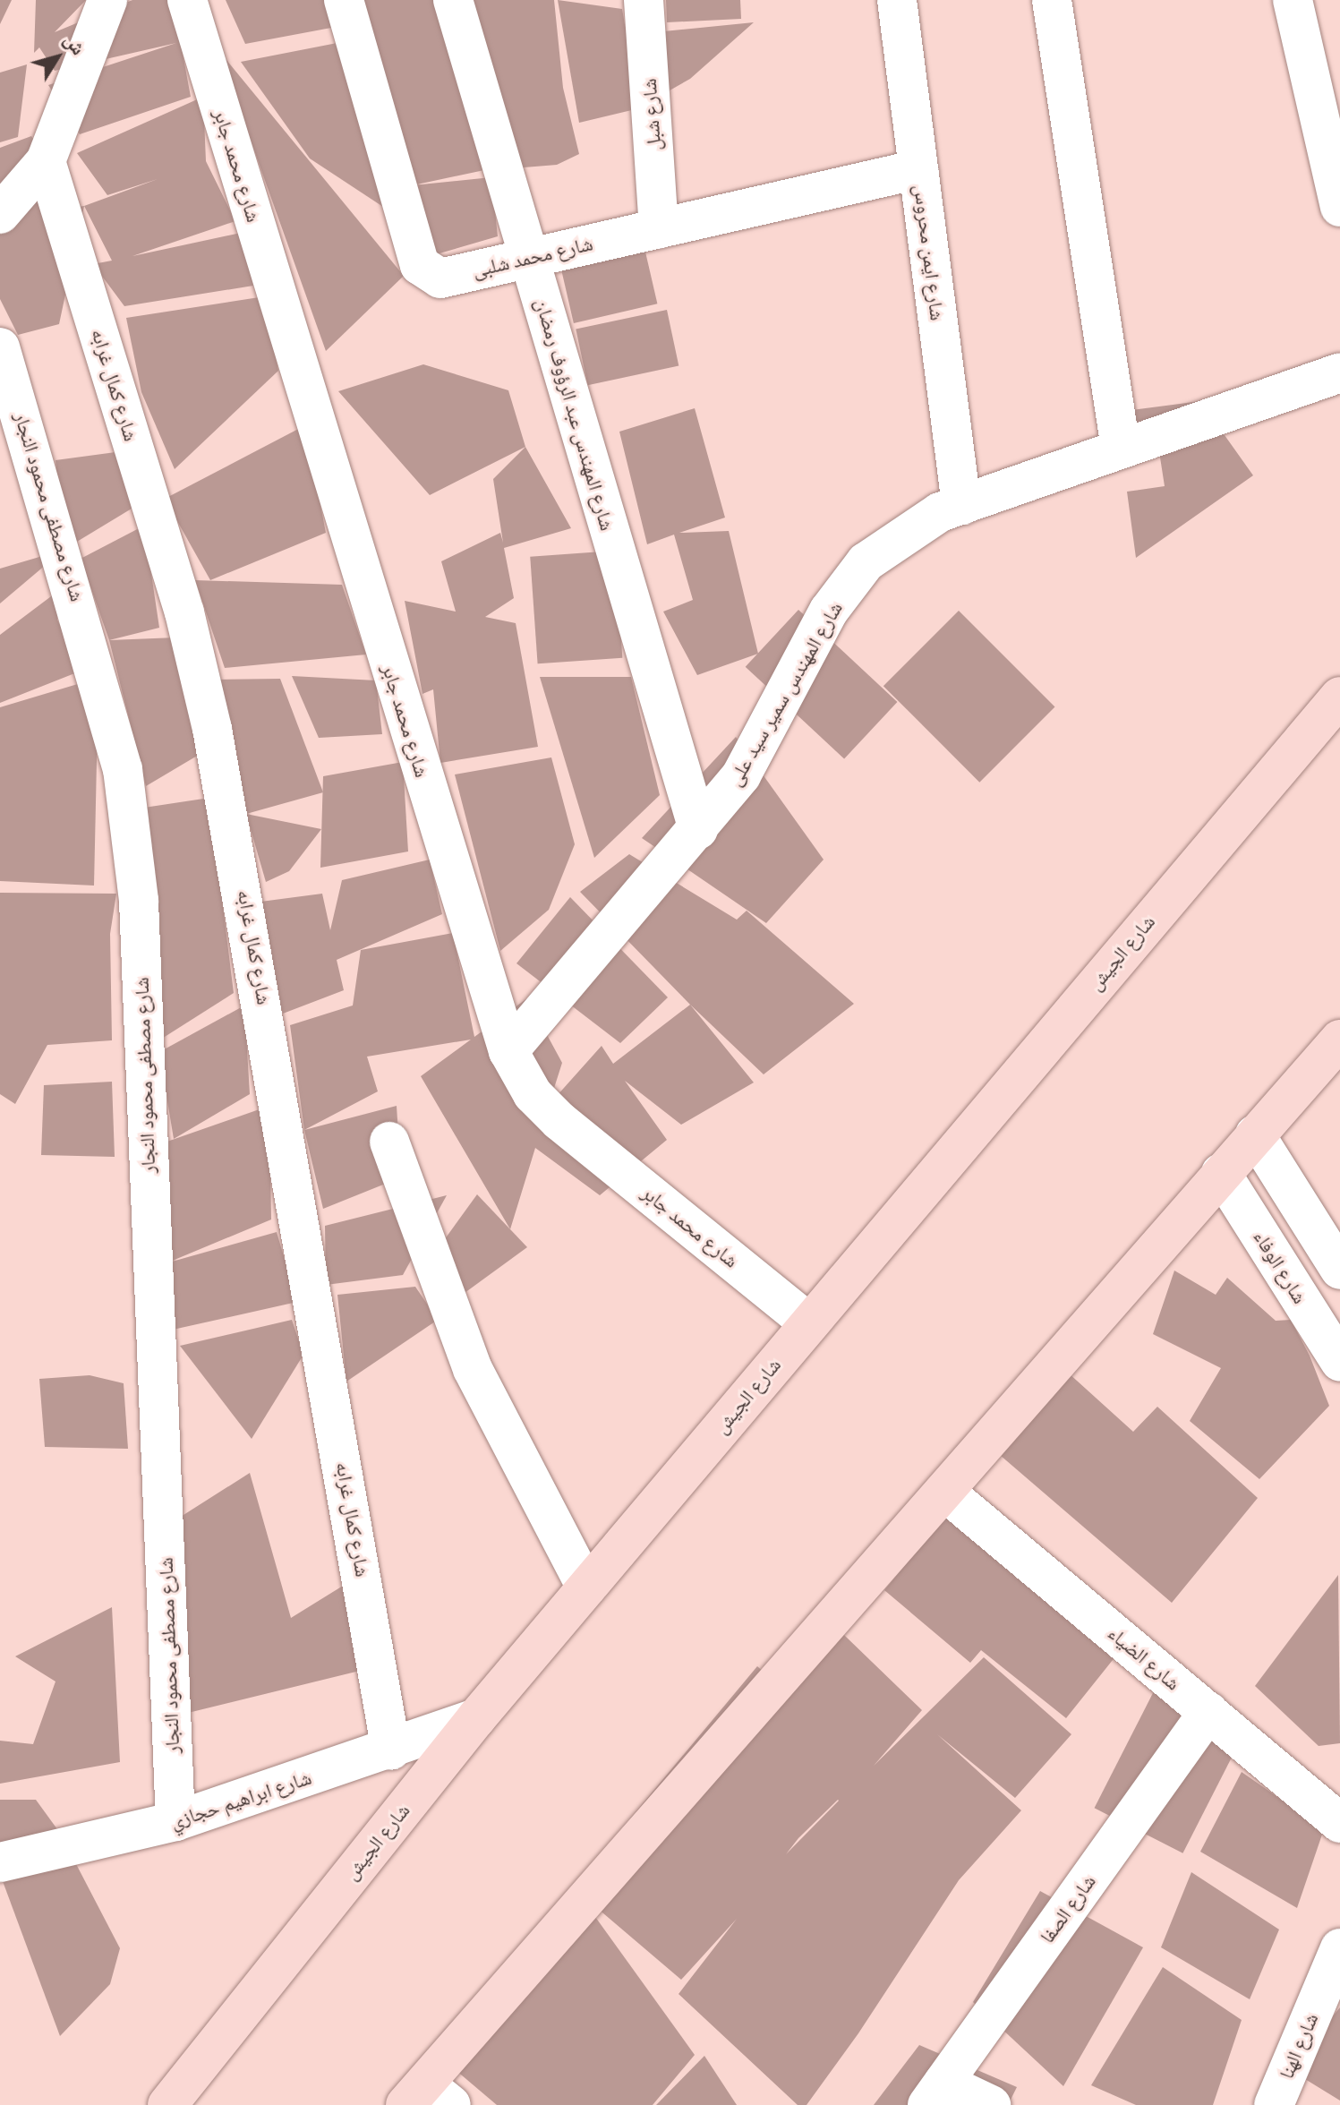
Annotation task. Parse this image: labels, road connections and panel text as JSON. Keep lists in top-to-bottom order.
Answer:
{
  "streets": {
    "main road": ["شارع الجيش"],
    "street": [
      "شارع شبل",
      "شارع محمد جابر",
      "شارع ايمن محروس",
      "شارع محمد شلبى",
      "شارع كمال غرابه",
      "شارع المهندس عبد الرؤوف رمضان",
      "شارع مصطفى محمود النجار",
      "شارع المهندس سمير سيد على",
      "شارع الوفاء",
      "شارع الضياء",
      "شارع ابراهيم حجازي",
      "شارع الصفا",
      "شارع الهنا"
    ]
  },
  "crossings": [
    ["شارع شبل", "شارع محمد شلبى"],
    ["شارع محمد جابر", "شارع المهندس سمير سيد على"],
    ["شارع محمد جابر", "شارع الجيش"],
    ["شارع ايمن محروس", "شارع محمد شلبى"],
    ["شارع ايمن محروس", "شارع المهندس سمير سيد على"],
    ["شارع محمد شلبى", "شارع المهندس عبد الرؤوف رمضان"],
    ["شارع كمال غرابه", "شارع ابراهيم حجازي"],
    ["شارع المهندس عبد الرؤوف رمضان", "شارع المهندس سمير سيد على"],
    ["شارع مصطفى محمود النجار", "شارع ابراهيم حجازي"],
    ["شارع الجيش", "شارع ابراهيم حجازي"],
    ["شارع الضياء", "شارع الصفا"]
  ],
  "north": "top right"
}
